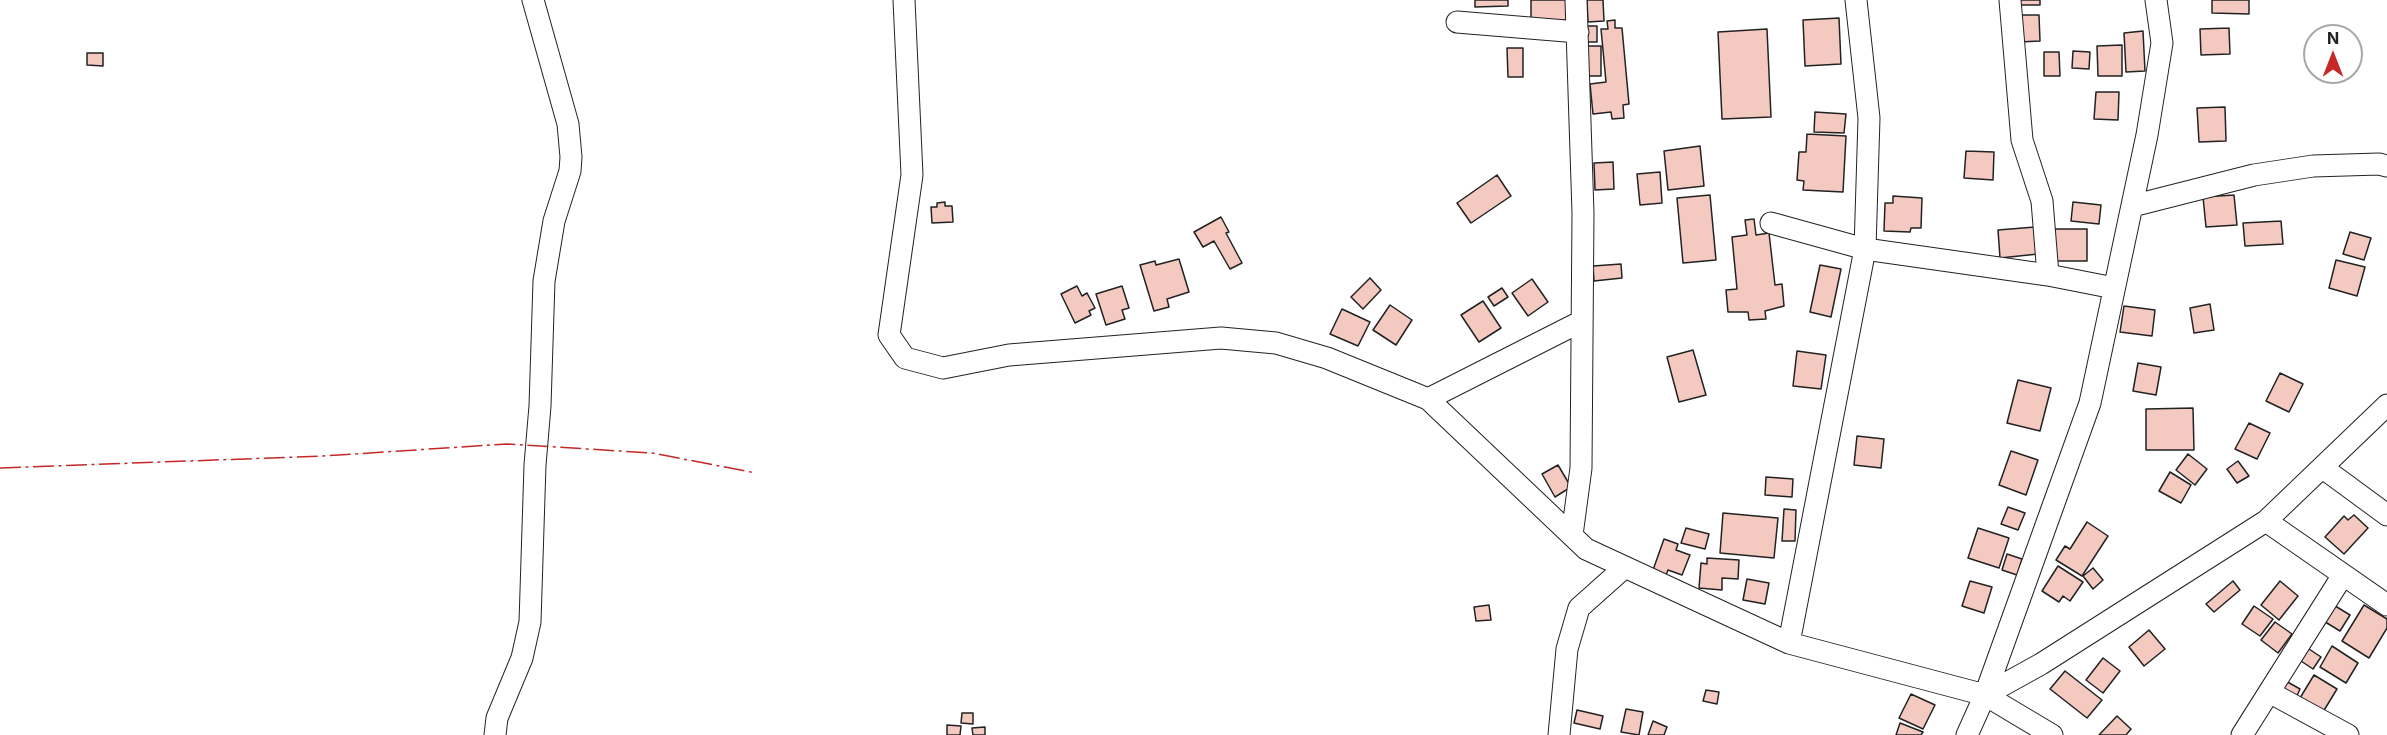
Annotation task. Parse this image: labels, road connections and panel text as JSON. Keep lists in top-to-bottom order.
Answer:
{
  "north": "top"
}
